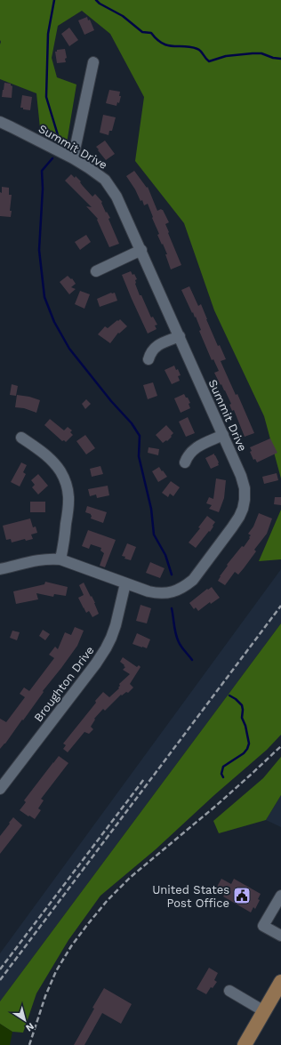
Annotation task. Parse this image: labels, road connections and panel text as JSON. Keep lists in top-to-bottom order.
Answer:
{
  "streets": {
    "street": ["Summit Drive", "Broughton Drive"]
  },
  "crossings": [
    ["Summit Drive", "Broughton Drive"]
  ],
  "places": {
    "public building": ["United States Post Office"]
  },
  "north": "bottom right"
}
